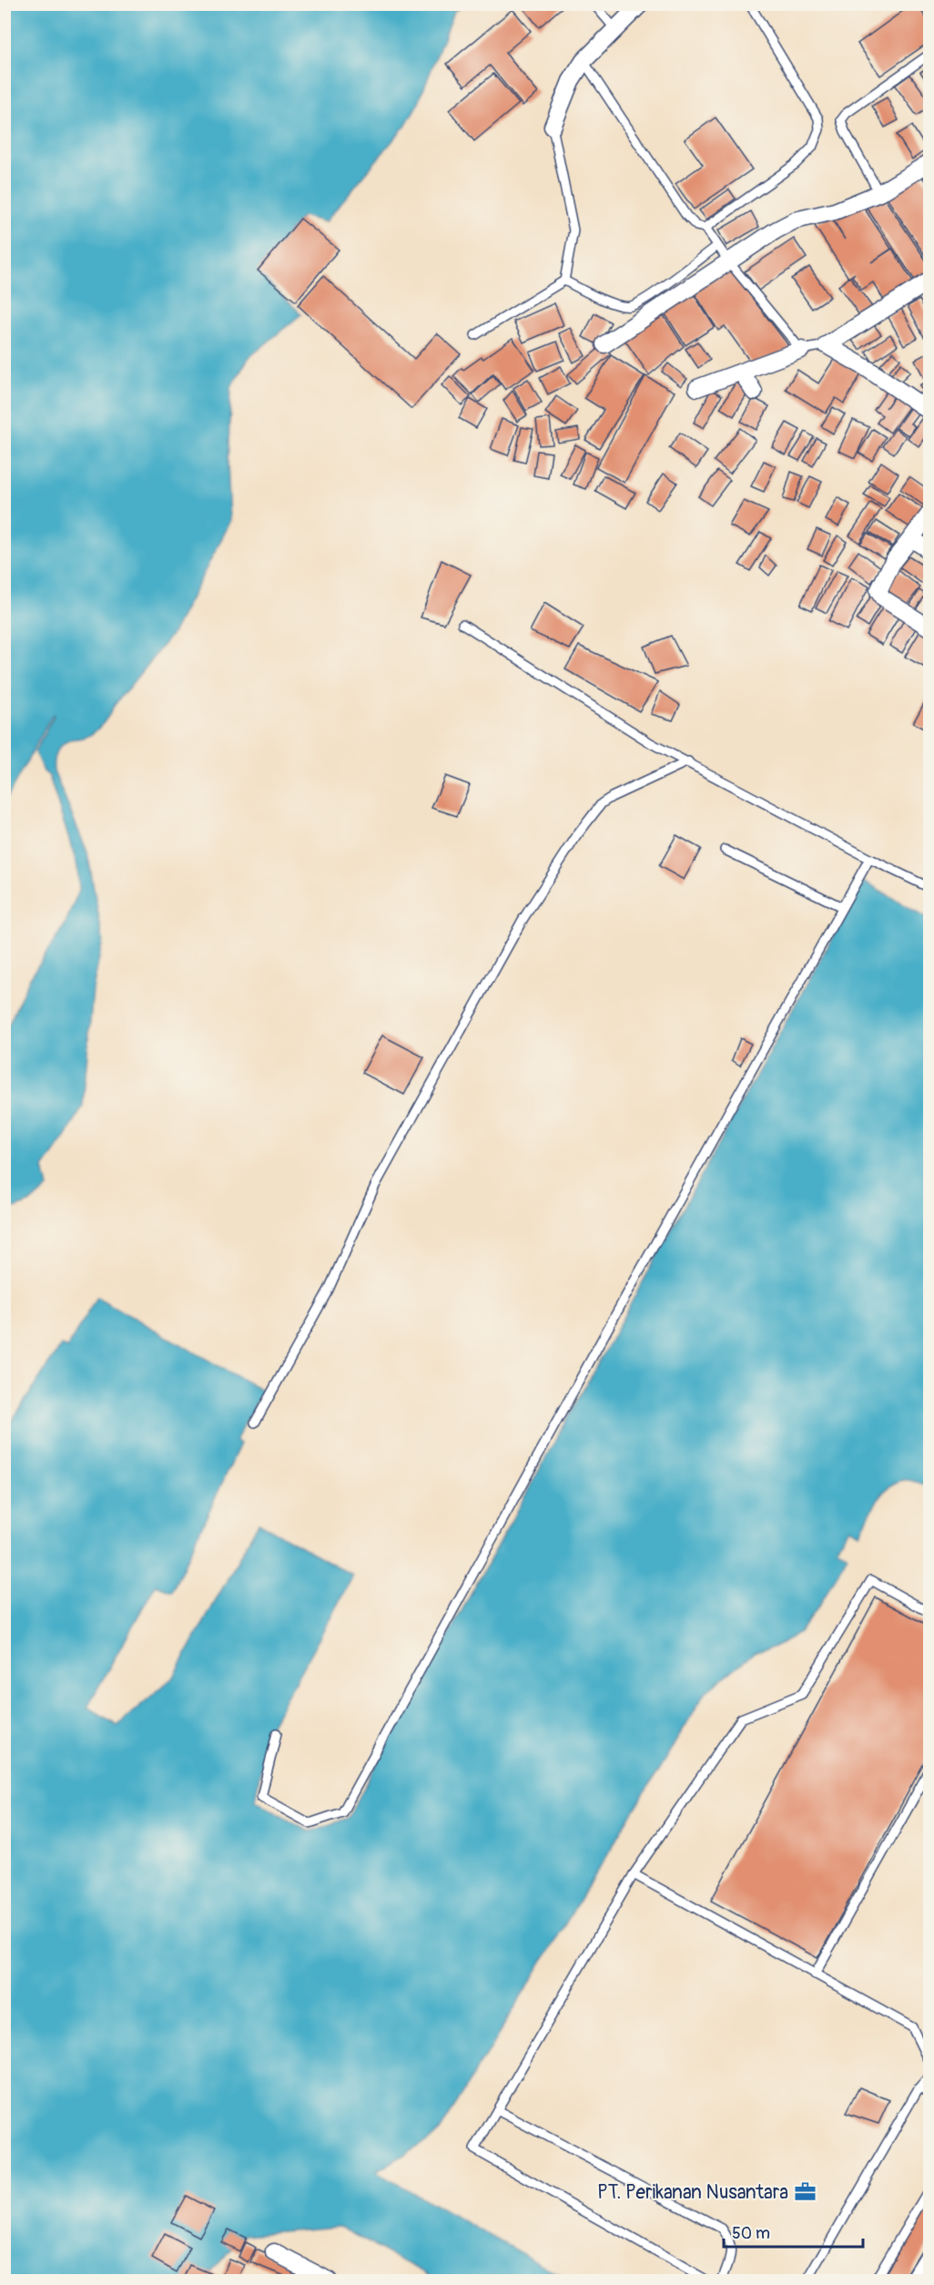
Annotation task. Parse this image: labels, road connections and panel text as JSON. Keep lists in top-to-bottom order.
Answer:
{
  "places": {
    "office": ["PT. Perikanan Nusantara"]
  },
  "scale_bar": "50 m"
}
